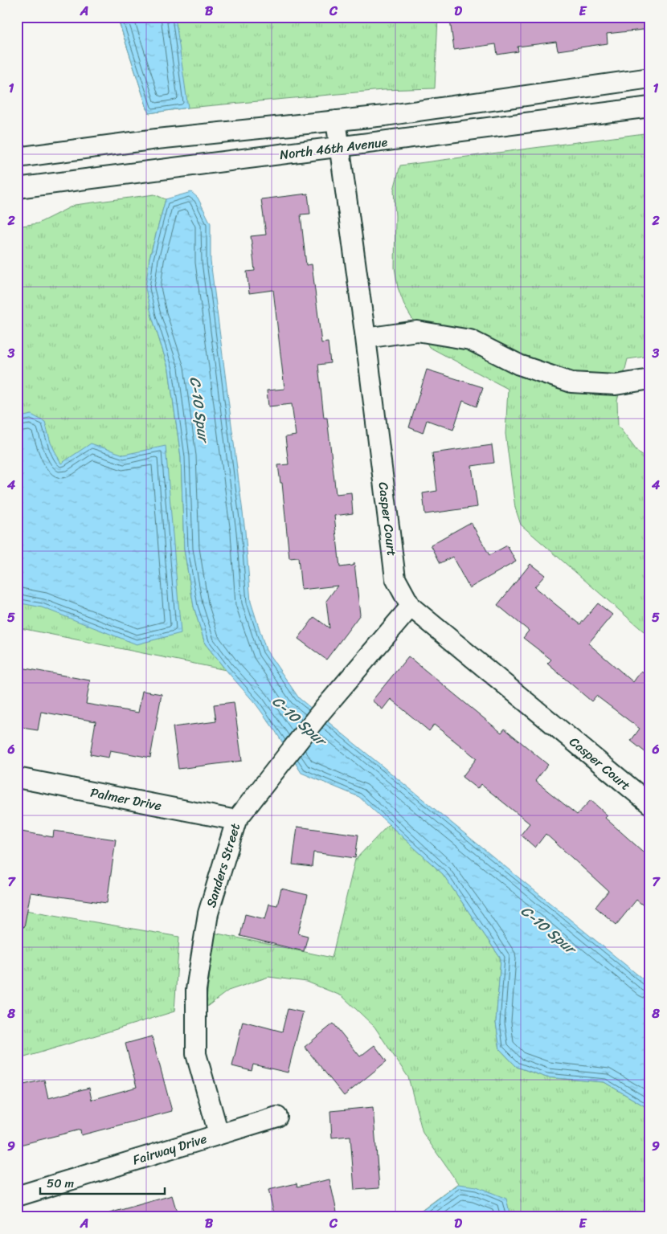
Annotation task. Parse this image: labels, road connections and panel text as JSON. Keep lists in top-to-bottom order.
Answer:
{
  "streets": {
    "street": [
      "North 46th Avenue",
      "Casper Court",
      "Palmer Drive",
      "Sanders Street",
      "Fairway Drive"
    ]
  },
  "crossings": [
    ["North 46th Avenue", "Casper Court"],
    ["Casper Court", "Sanders Street"],
    ["Palmer Drive", "Sanders Street"],
    ["Sanders Street", "Fairway Drive"]
  ],
  "water": ["C-10 Spur"],
  "scale_bar": "50 m",
  "grid": {
    "columns": [
      "A",
      "B",
      "C",
      "D",
      "E"
    ],
    "rows": [
      "1",
      "2",
      "3",
      "4",
      "5",
      "6",
      "7",
      "8",
      "9"
    ]
  }
}
